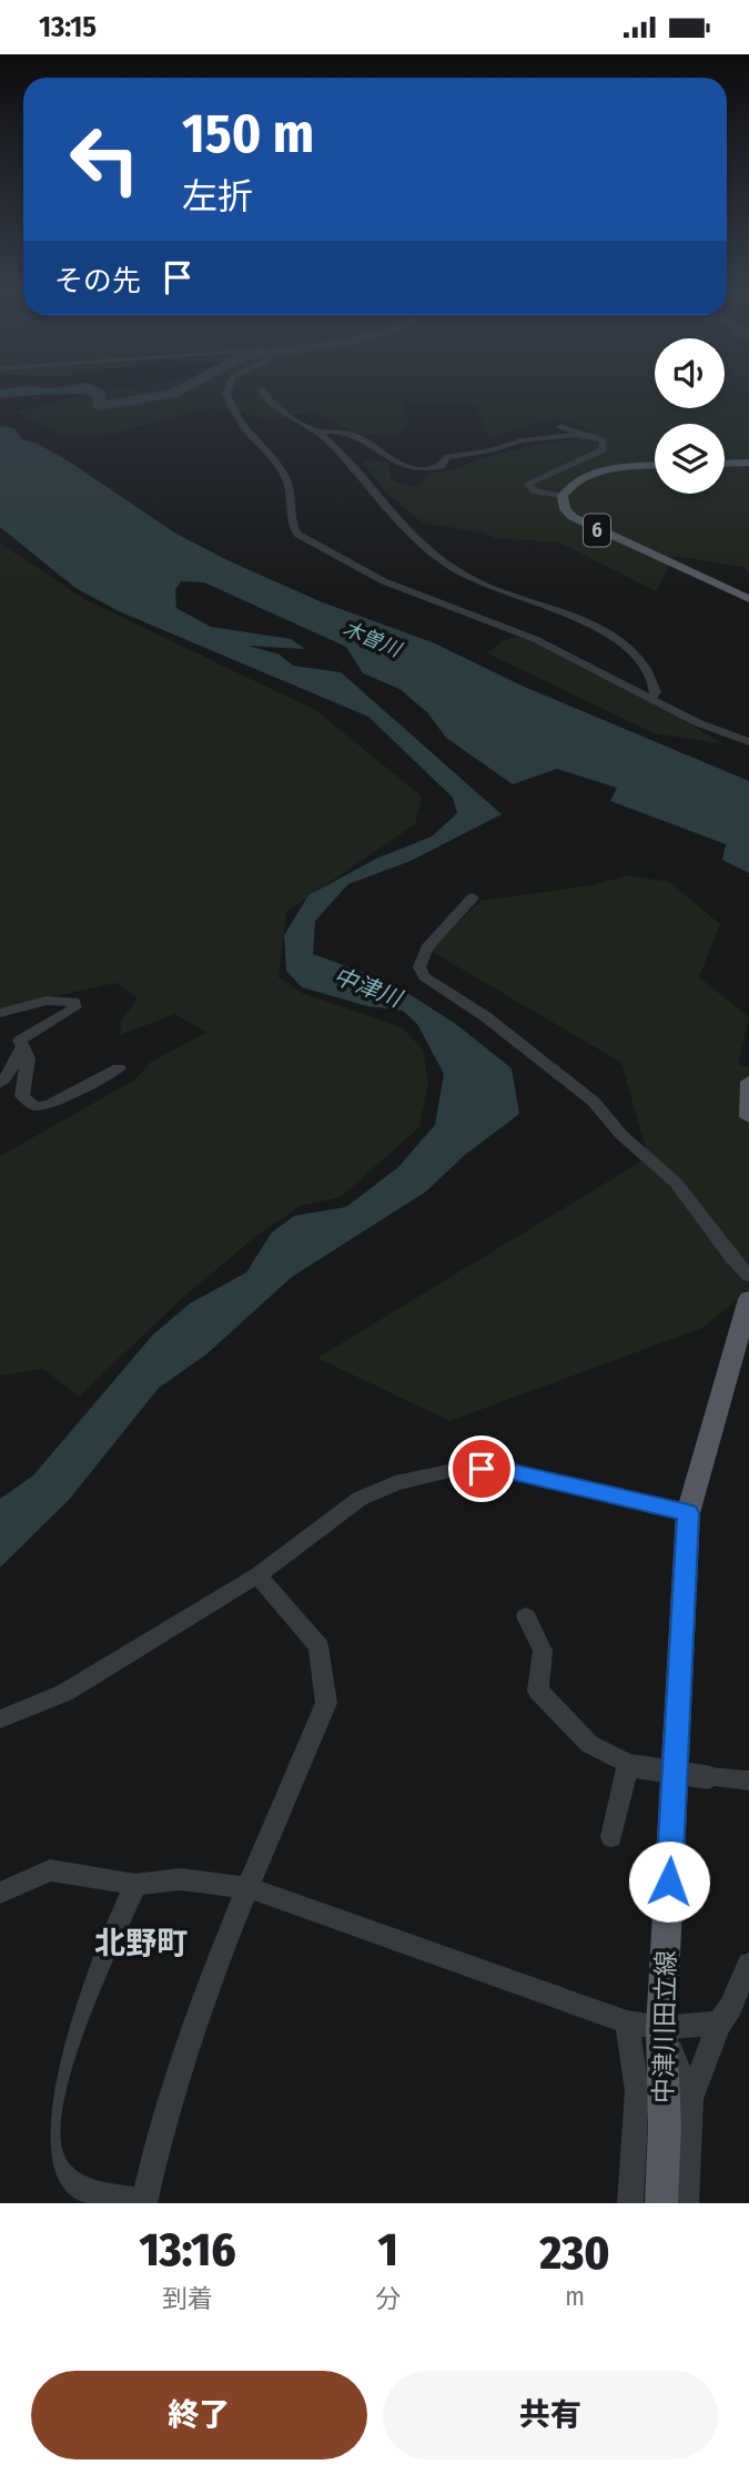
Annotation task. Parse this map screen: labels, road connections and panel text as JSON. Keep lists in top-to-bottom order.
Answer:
{
  "streets": {
    "main road": ["6", "中津川田立線"]
  },
  "districts": ["北野町"],
  "water": ["木曽川", "中津川"],
  "page": {
    "status": "13:15",
    "turn": ["150 m", "左折"],
    "then": "その先",
    "eta": [
      "13:16",
      "到着",
      "1",
      "分",
      "230",
      "m"
    ],
    "buttons": ["終了", "共有"]
  }
}
